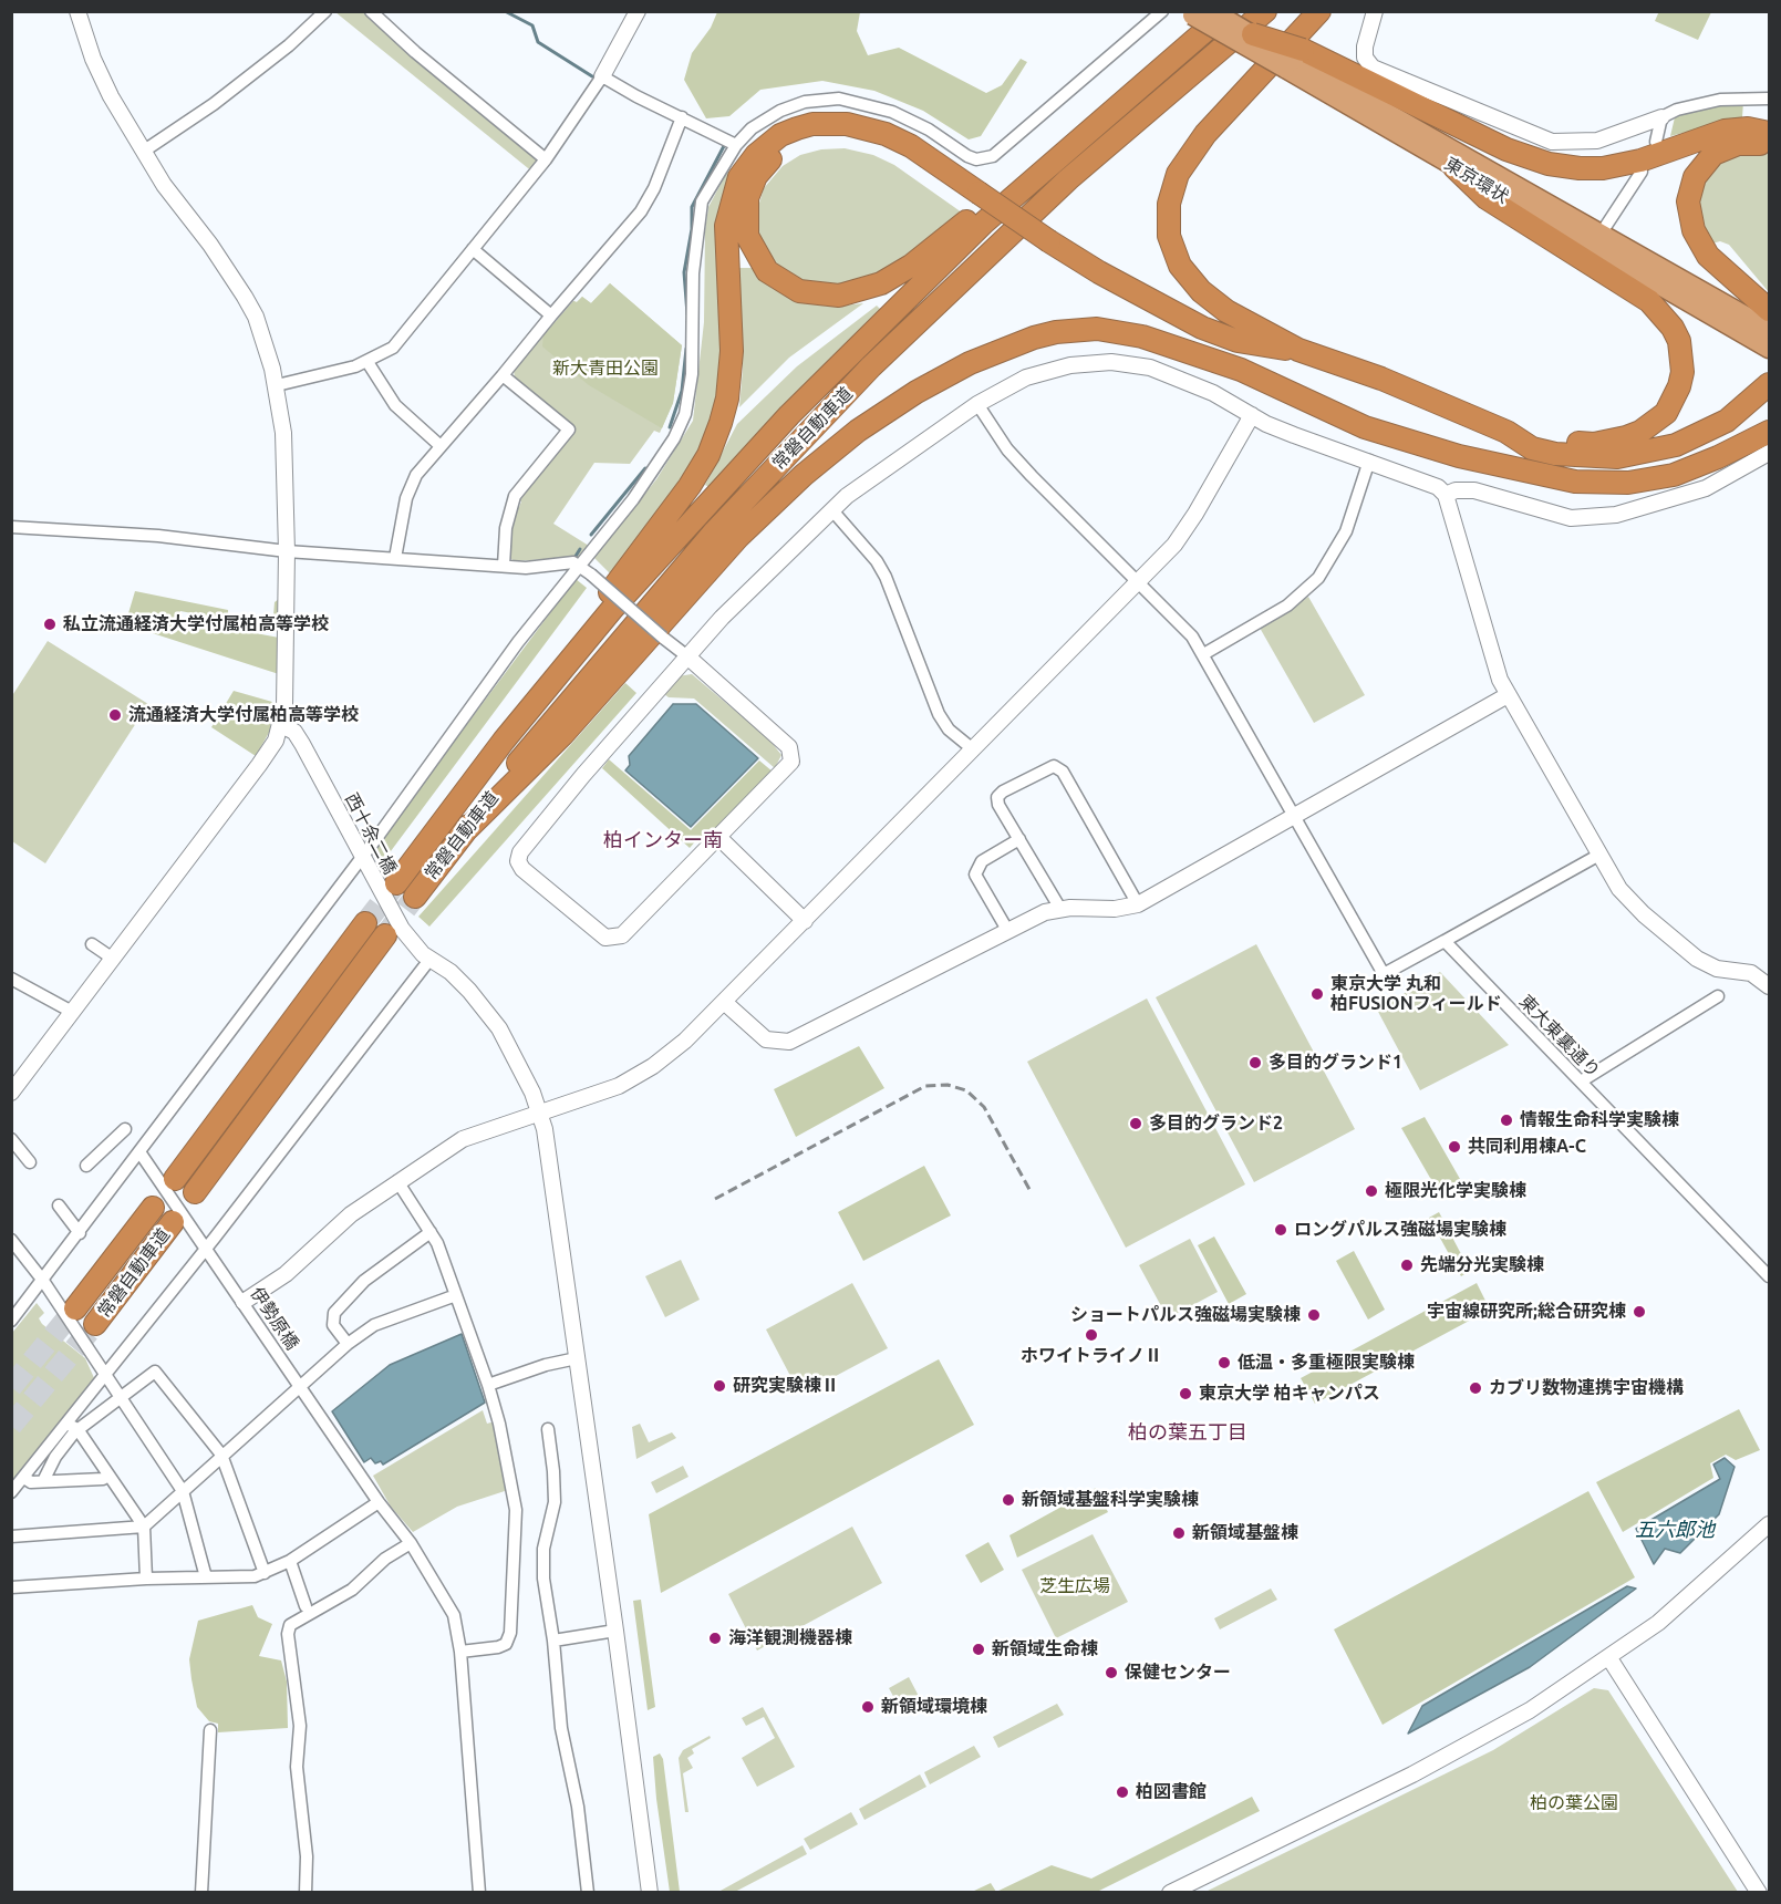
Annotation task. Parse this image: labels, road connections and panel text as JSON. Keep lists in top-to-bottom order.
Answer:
{
  "streets": {
    "highway": ["東京環状", "常磐自動車道"],
    "street": ["西十余二橋", "東大東裏通り", "伊勢原橋"]
  },
  "districts": ["柏インター南", "柏の葉五丁目"],
  "water": ["五六郎池"],
  "parks": ["新大青田公園", "芝生広場", "柏の葉公園"],
  "places": [
    "私立流通経済大学付属柏高等学校",
    "流通経済大学付属柏高等学校",
    "東京大学 丸和 柏FUSIONフィールド",
    "多目的グランド1",
    "情報生命科学実験棟",
    "多目的グランド2",
    "共同利用棟A-C",
    "極限光化学実験棟",
    "ロングパルス強磁場実験棟",
    "先端分光実験棟",
    "宇宙線研究所;総合研究棟",
    "ショートパルス強磁場実験棟",
    "ホワイトライノⅡ",
    "低温・多重極限実験棟",
    "研究実験棟Ⅱ",
    "カブリ数物連携宇宙機構",
    "東京大学 柏キャンパス",
    "新領域基盤科学実験棟",
    "新領域基盤棟",
    "海洋観測機器棟",
    "新領域生命棟",
    "保健センター",
    "新領域環境棟",
    "柏図書館"
  ]
}
